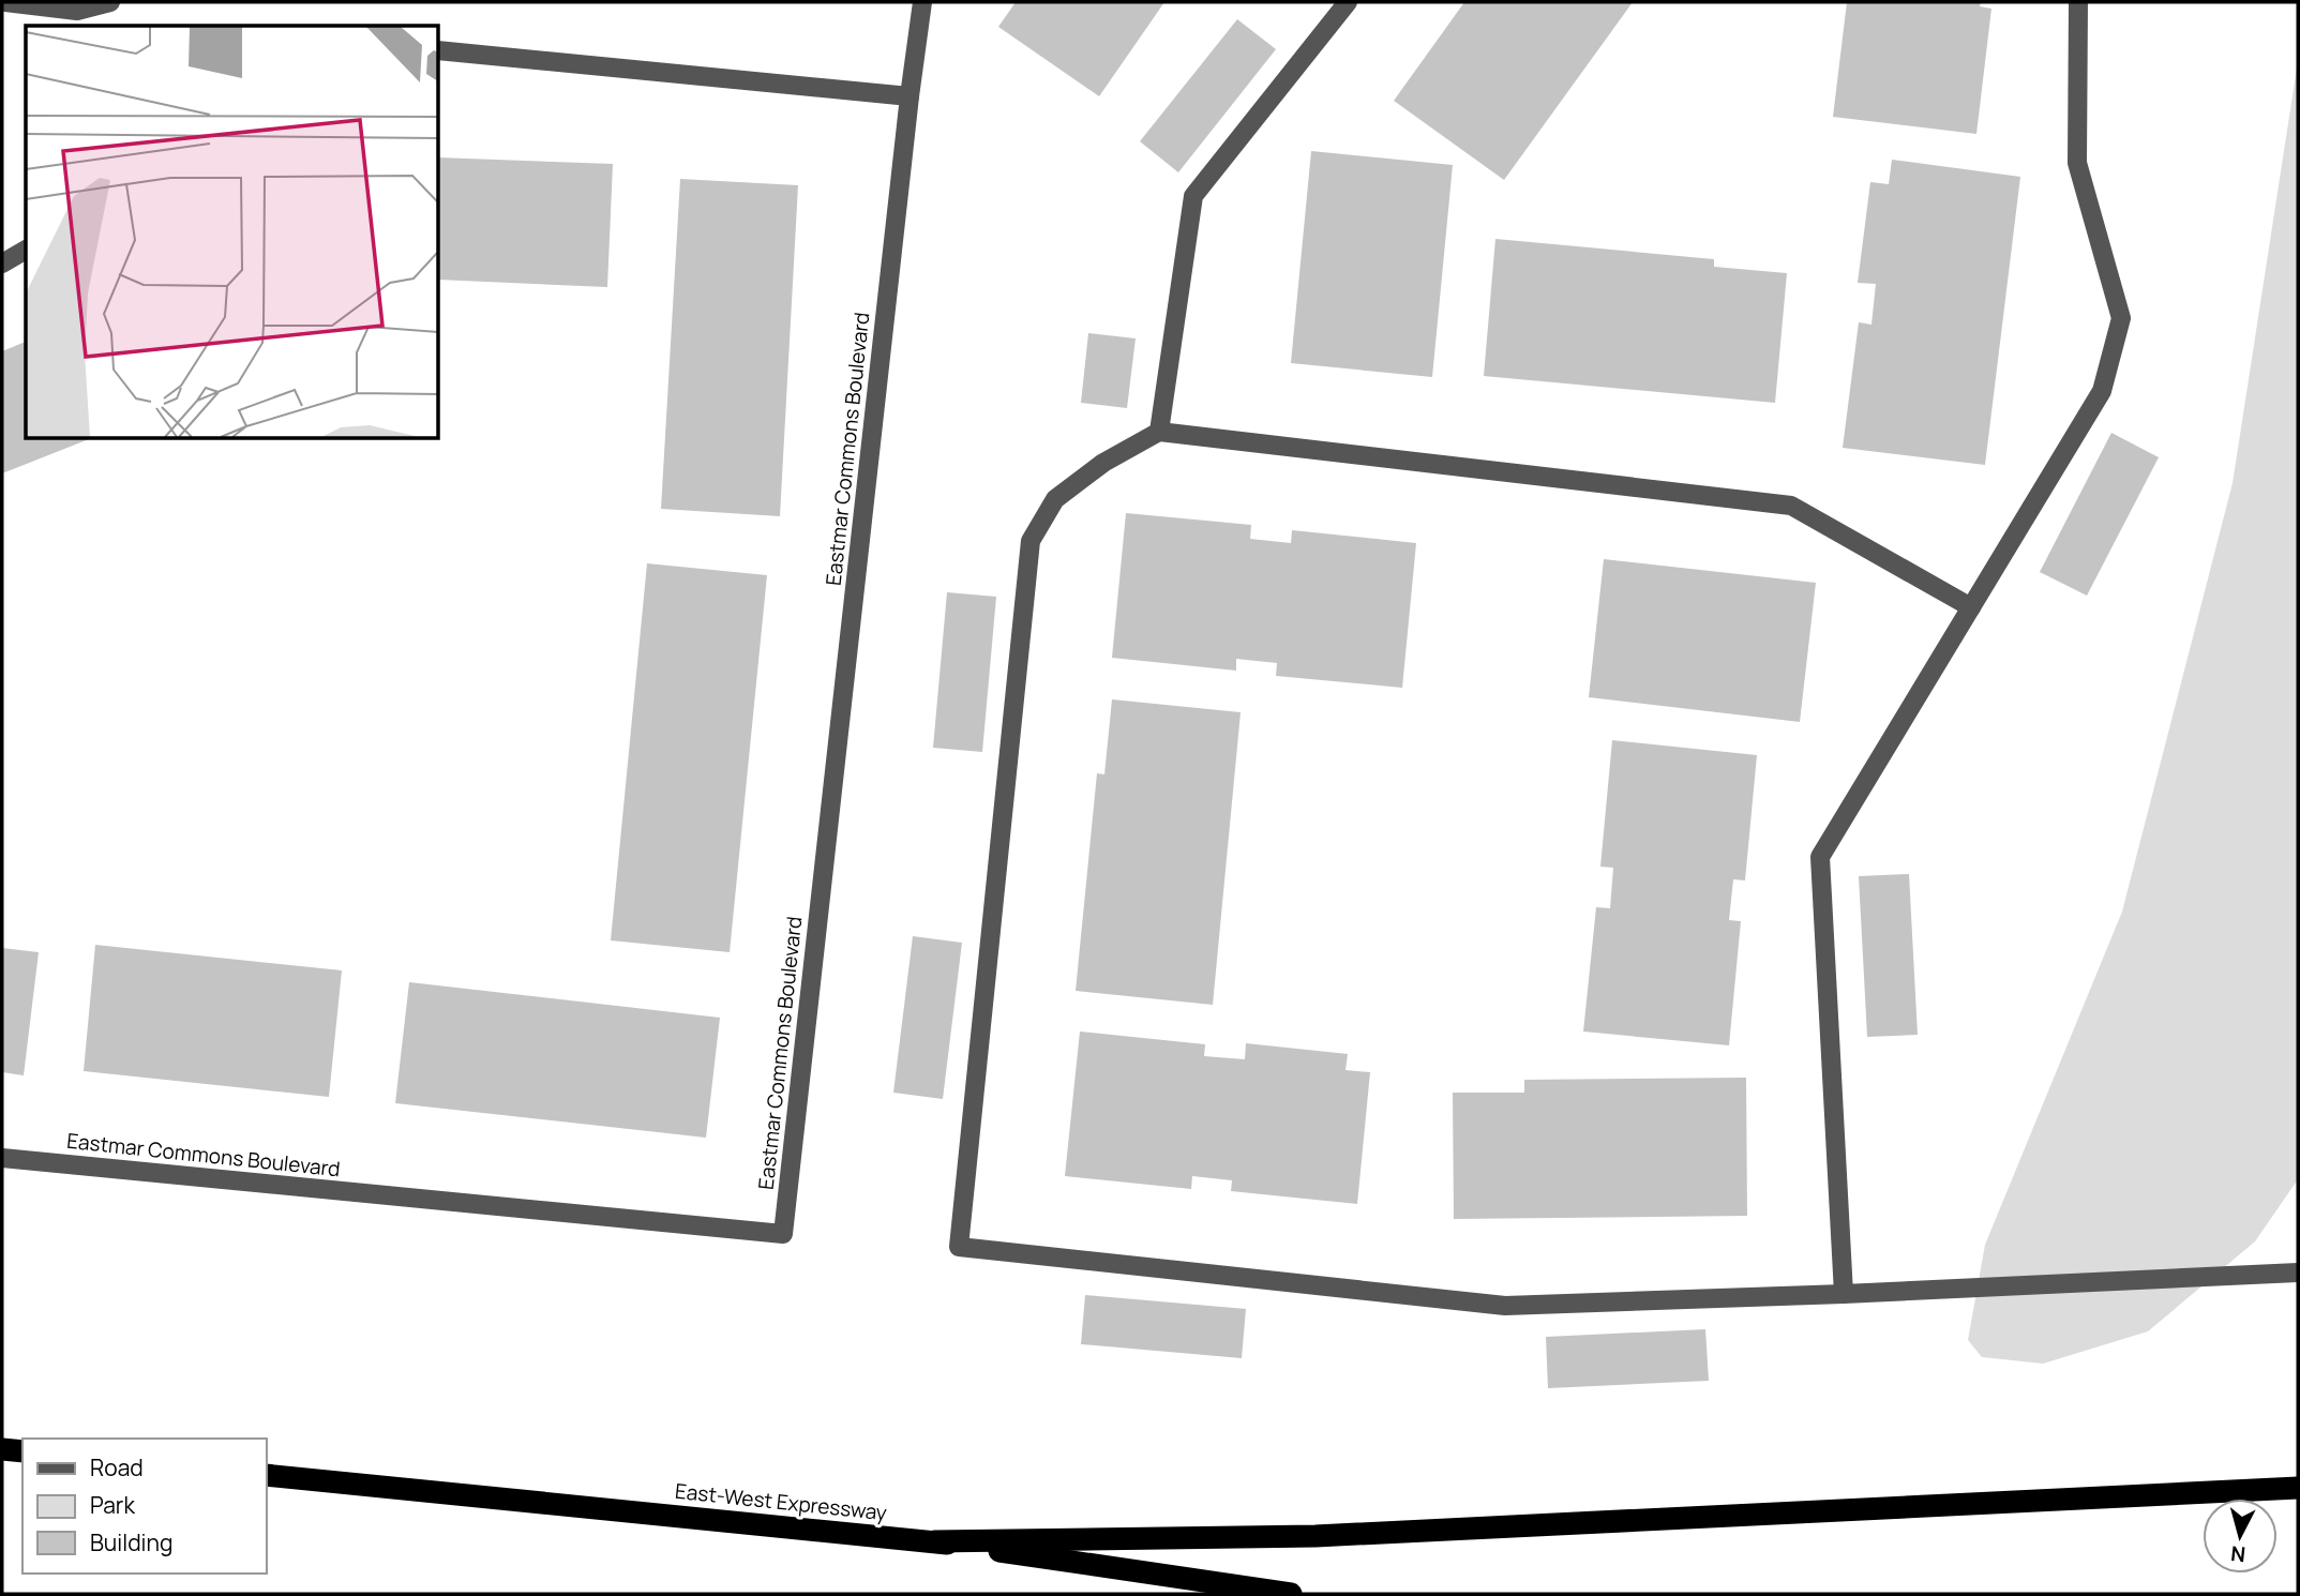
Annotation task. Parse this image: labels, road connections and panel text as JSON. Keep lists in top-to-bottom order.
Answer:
{
  "streets": {
    "highway": ["East-West Expressway"],
    "lane": ["Eastmar Commons Boulevard"]
  },
  "legend": ["Road", "Park", "Building"],
  "north": "bottom"
}
